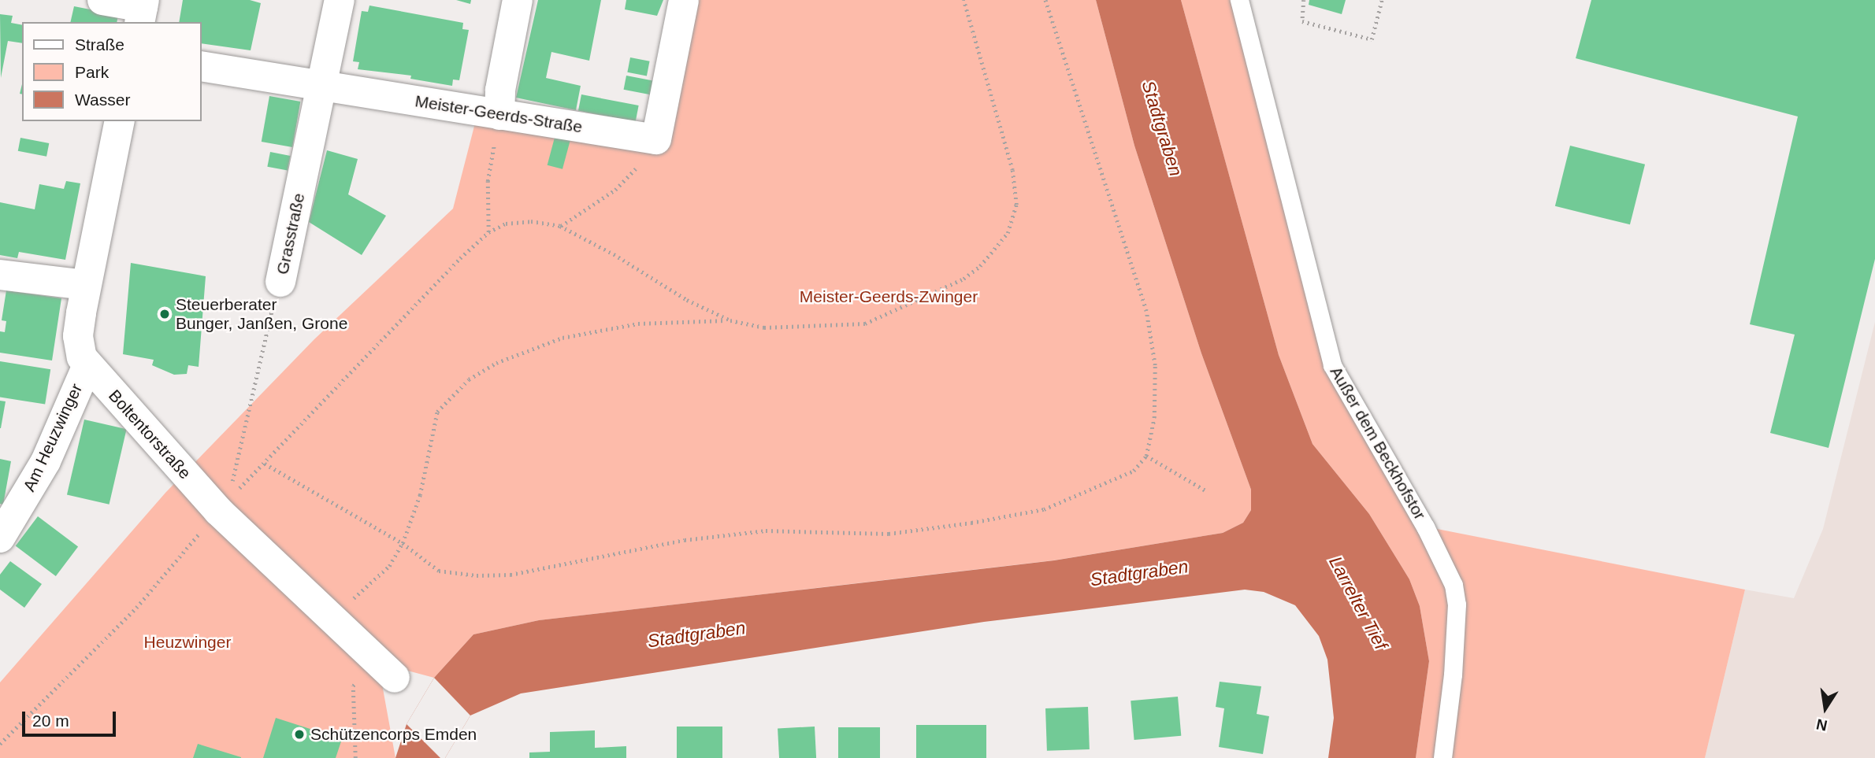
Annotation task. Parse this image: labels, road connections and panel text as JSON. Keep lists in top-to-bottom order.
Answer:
{
  "streets": {
    "street": [
      "Meister-Geerds-Straße",
      "Grasstraße",
      "Boltentorstraße",
      "Am Heuzwinger"
    ],
    "lane": ["Außer dem Beckhofstor"]
  },
  "crossings": [
    ["Meister-Geerds-Straße", "Grasstraße"],
    ["Boltentorstraße", "Am Heuzwinger"]
  ],
  "water": ["Stadtgraben", "Larrelter Tief"],
  "parks": ["Meister-Geerds-Zwinger", "Heuzwinger"],
  "places": ["Steuerberater Bunger, Janßen, Grone", "Schützencorps Emden"],
  "legend": ["Straße", "Park", "Wasser"],
  "scale_bar": "20 m",
  "north": "bottom"
}
